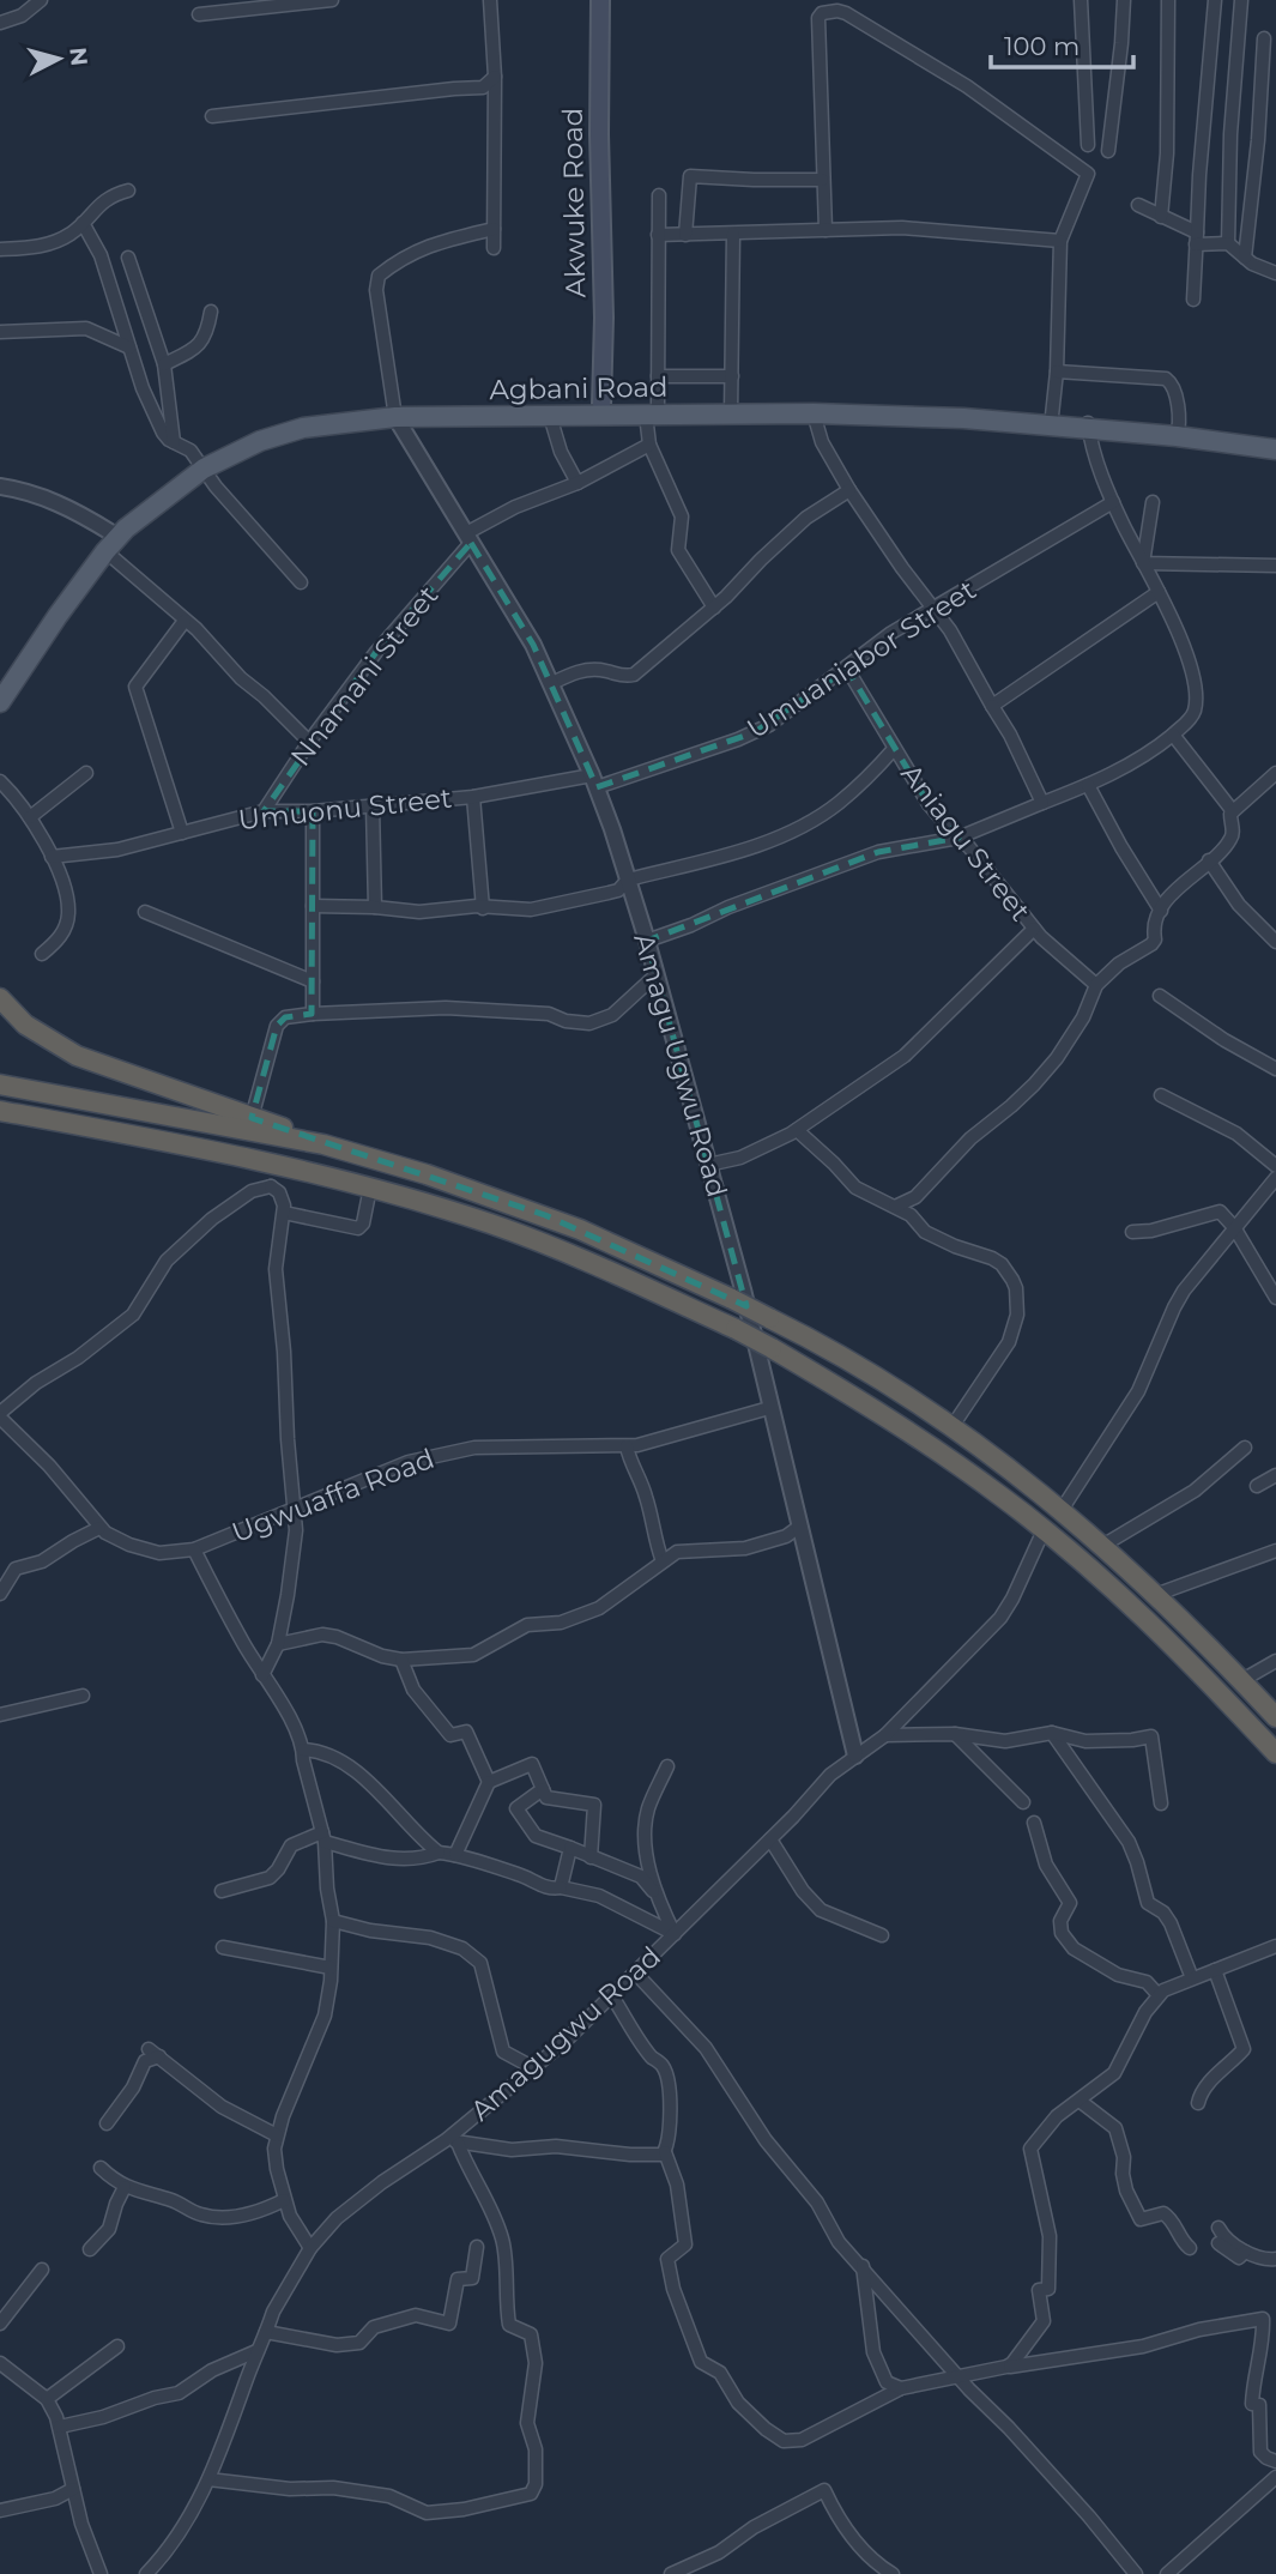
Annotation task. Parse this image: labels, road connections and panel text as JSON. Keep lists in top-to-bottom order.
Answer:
{
  "streets": {
    "main road": ["Akwuke Road", "Agbani Road"],
    "street": [
      "Umuaniabor Street",
      "Nnamani Street",
      "Umuonu Street",
      "Aniagu Street",
      "Amagu Ugwu Road",
      "Ugwuaffa Road",
      "Amagugwu Road"
    ]
  },
  "crossings": [
    ["Akwuke Road", "Agbani Road"],
    ["Agbani Road", "Amagu Ugwu Road"],
    ["Umuaniabor Street", "Umuonu Street"],
    ["Umuaniabor Street", "Aniagu Street"],
    ["Umuaniabor Street", "Amagu Ugwu Road"],
    ["Nnamani Street", "Umuonu Street"],
    ["Nnamani Street", "Amagu Ugwu Road"],
    ["Umuonu Street", "Amagu Ugwu Road"],
    ["Aniagu Street", "Amagu Ugwu Road"],
    ["Amagu Ugwu Road", "Ugwuaffa Road"],
    ["Amagu Ugwu Road", "Amagugwu Road"]
  ],
  "scale_bar": "100 m",
  "north": "right"
}
